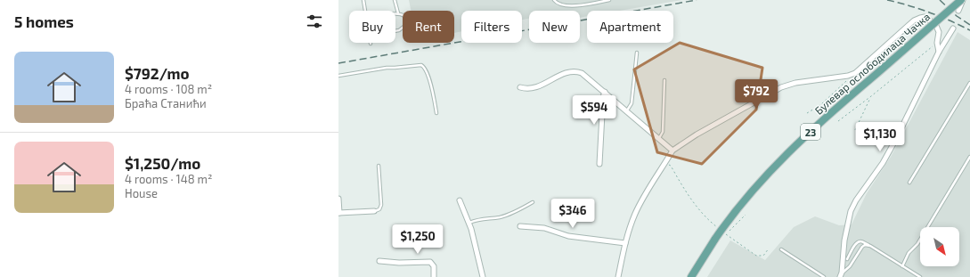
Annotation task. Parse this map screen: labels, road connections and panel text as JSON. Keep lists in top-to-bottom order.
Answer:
{
  "streets": {
    "main road": ["Булевар ослободилаца Чачка", "23"]
  },
  "north": "bottom right",
  "page": {
    "heading": "5 homes",
    "chip": [
      "Buy",
      "Rent",
      "Filters",
      "New",
      "Apartment"
    ],
    "list": [
      {
        "name": "$792/mo",
        "note": "4 rooms · 108 m² · Браћа Станићи"
      },
      {
        "name": "$1,250/mo",
        "note": "4 rooms · 148 m² · House"
      }
    ],
    "price": [
      "$792",
      "$594",
      "$1,130",
      "$346",
      "$1,250"
    ]
  }
}
